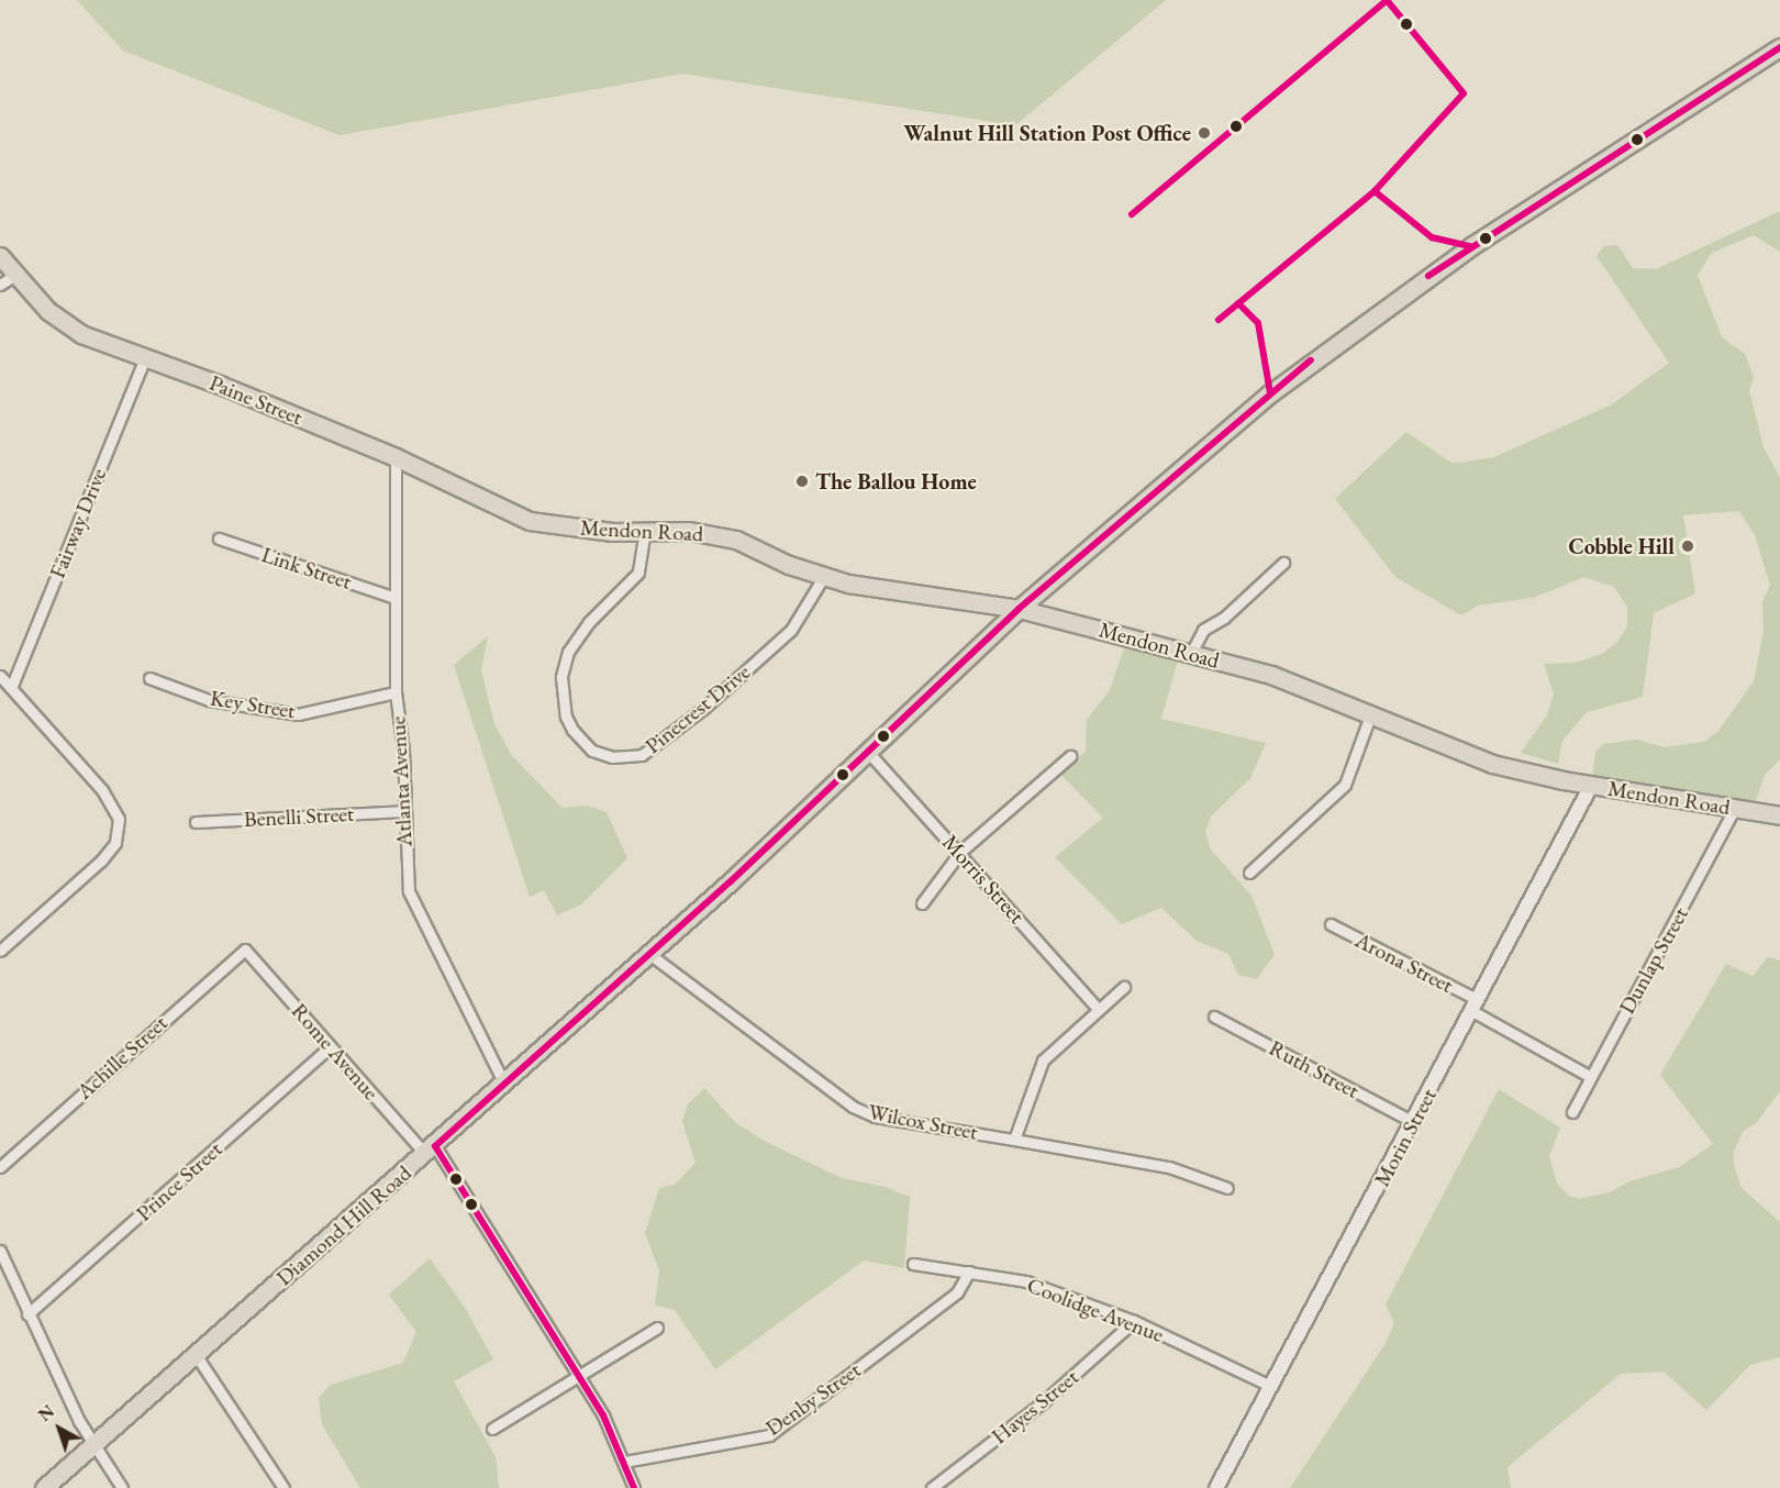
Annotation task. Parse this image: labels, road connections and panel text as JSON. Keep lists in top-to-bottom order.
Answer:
{
  "streets": {
    "main road": ["Paine Street", "Mendon Road", "Diamond Hill Road"],
    "street": [
      "Fairway Drive",
      "Link Street",
      "Key Street",
      "Pinecrest Drive",
      "Atlanta Avenue",
      "Benelli Street",
      "Morris Street",
      "Dunlap Street",
      "Arona Street",
      "Rome Avenue",
      "Achille Street",
      "Ruth Street",
      "Wilcox Street",
      "Morin Street",
      "Prince Street",
      "Coolidge Avenue",
      "Denby Street",
      "Hayes Street"
    ]
  },
  "crossings": [
    ["Paine Street", "Fairway Drive"],
    ["Paine Street", "Mendon Road"],
    ["Paine Street", "Atlanta Avenue"],
    ["Mendon Road", "Pinecrest Drive"],
    ["Mendon Road", "Dunlap Street"],
    ["Mendon Road", "Morin Street"],
    ["Mendon Road", "Diamond Hill Road"],
    ["Link Street", "Atlanta Avenue"],
    ["Key Street", "Atlanta Avenue"],
    ["Atlanta Avenue", "Benelli Street"],
    ["Atlanta Avenue", "Diamond Hill Road"],
    ["Morris Street", "Diamond Hill Road"],
    ["Dunlap Street", "Arona Street"],
    ["Arona Street", "Morin Street"],
    ["Rome Avenue", "Achille Street"],
    ["Rome Avenue", "Prince Street"],
    ["Rome Avenue", "Diamond Hill Road"],
    ["Rome Avenue", "Denby Street"],
    ["Ruth Street", "Morin Street"],
    ["Wilcox Street", "Diamond Hill Road"],
    ["Morin Street", "Coolidge Avenue"],
    ["Coolidge Avenue", "Denby Street"],
    ["Coolidge Avenue", "Hayes Street"]
  ],
  "places": ["Walnut Hill Station Post Office", "The Ballou Home", "Cobble Hill"],
  "north": "top left"
}
